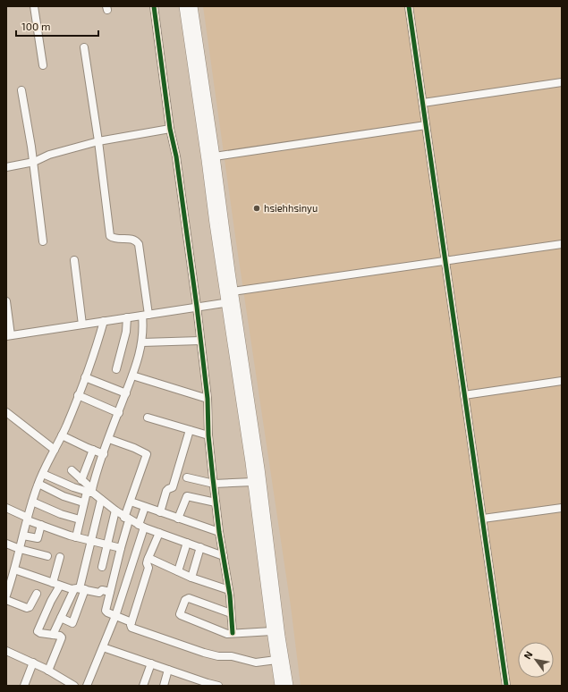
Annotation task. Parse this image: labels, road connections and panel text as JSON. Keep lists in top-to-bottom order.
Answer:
{
  "places": ["hsiehhsinyu"],
  "scale_bar": "100 m",
  "north": "top left"
}
